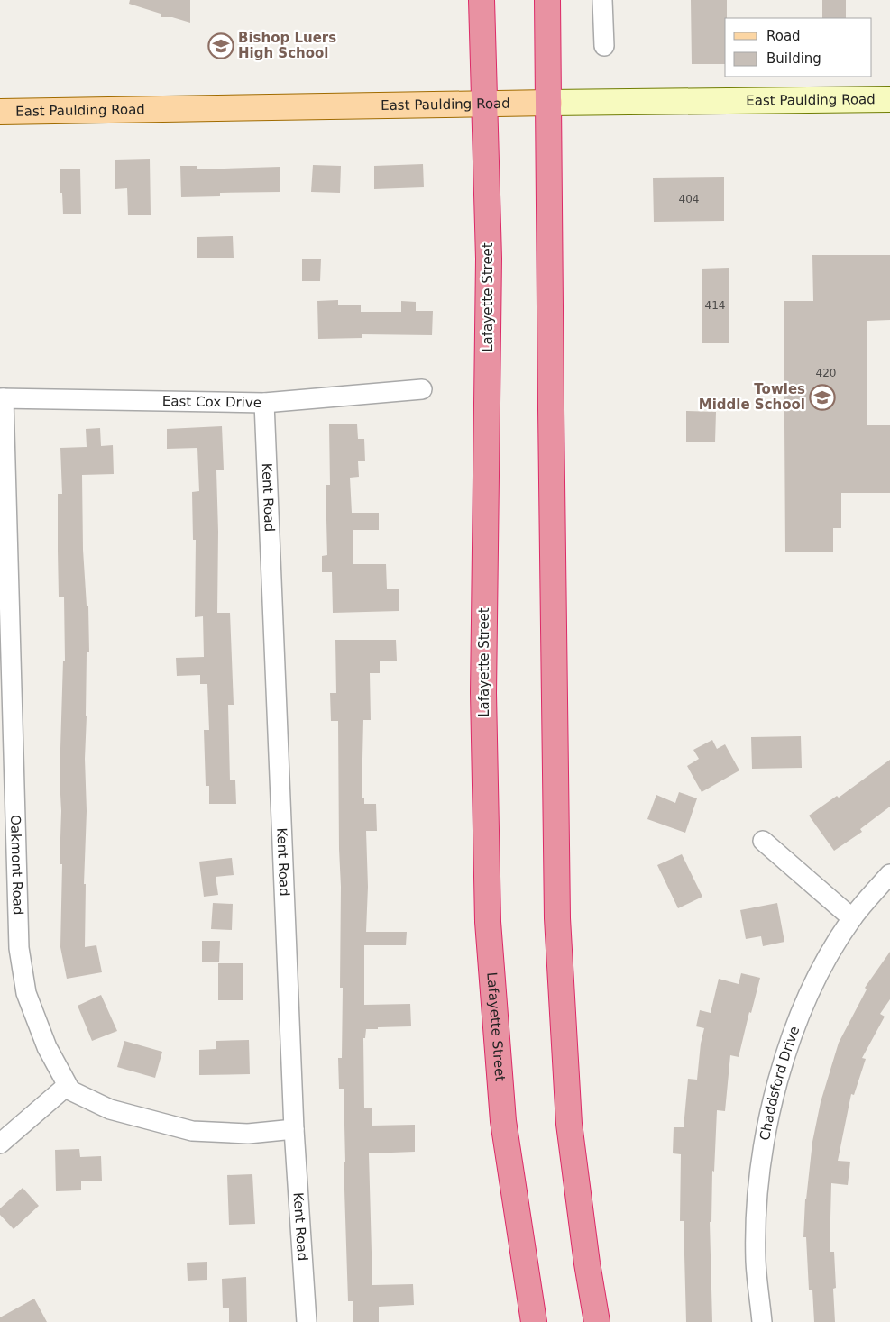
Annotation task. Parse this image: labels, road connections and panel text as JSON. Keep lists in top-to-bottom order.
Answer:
{
  "streets": {
    "highway": ["Lafayette Street"],
    "main road": ["East Paulding Road"],
    "street": [
      "East Cox Drive",
      "Kent Road",
      "Oakmont Road",
      "Chaddsford Drive"
    ]
  },
  "crossings": [
    ["East Paulding Road", "Lafayette Street"],
    ["East Cox Drive", "Kent Road"],
    ["East Cox Drive", "Oakmont Road"]
  ],
  "places": {
    "school or university": ["Bishop Luers High School", "Towles Middle School"]
  },
  "house_numbers": ["404", "414", "420"],
  "legend": ["Road", "Building"]
}
